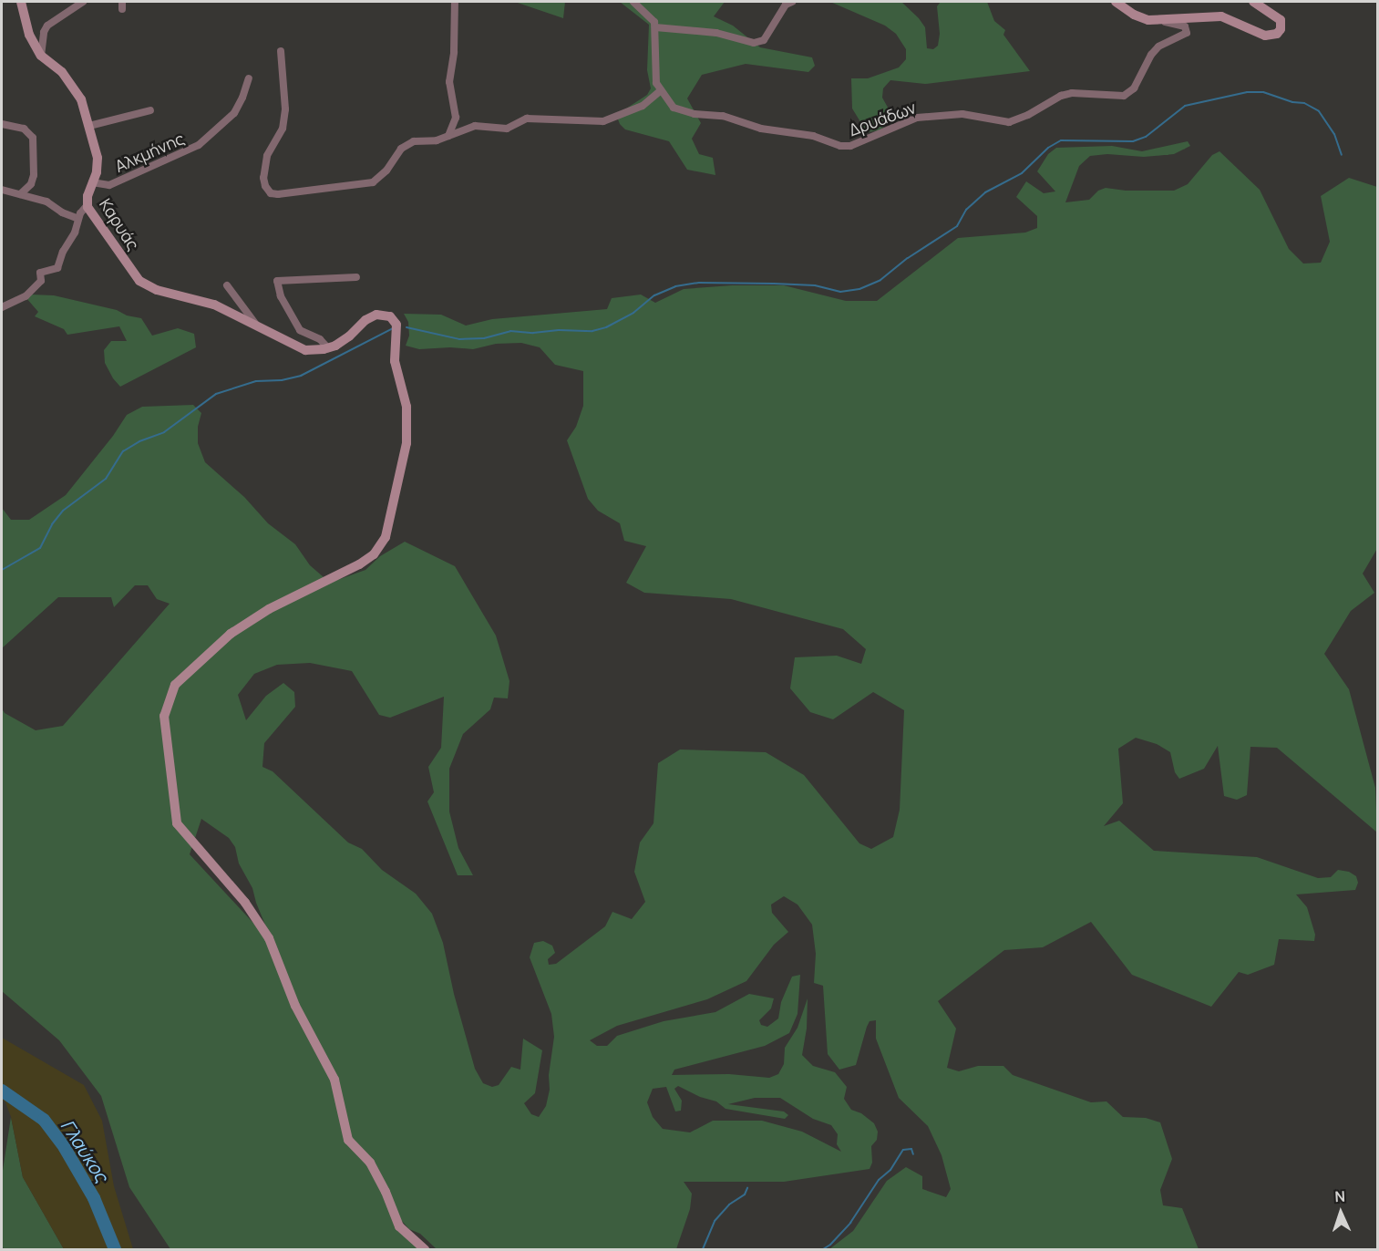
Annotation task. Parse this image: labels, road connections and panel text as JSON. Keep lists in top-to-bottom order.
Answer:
{
  "streets": {
    "street": ["Δρυάδων", "Αλκμήνης", "Καρυάς"]
  },
  "crossings": [
    ["Αλκμήνης", "Καρυάς"]
  ],
  "water": ["Γλαύκος"],
  "north": "top"
}
